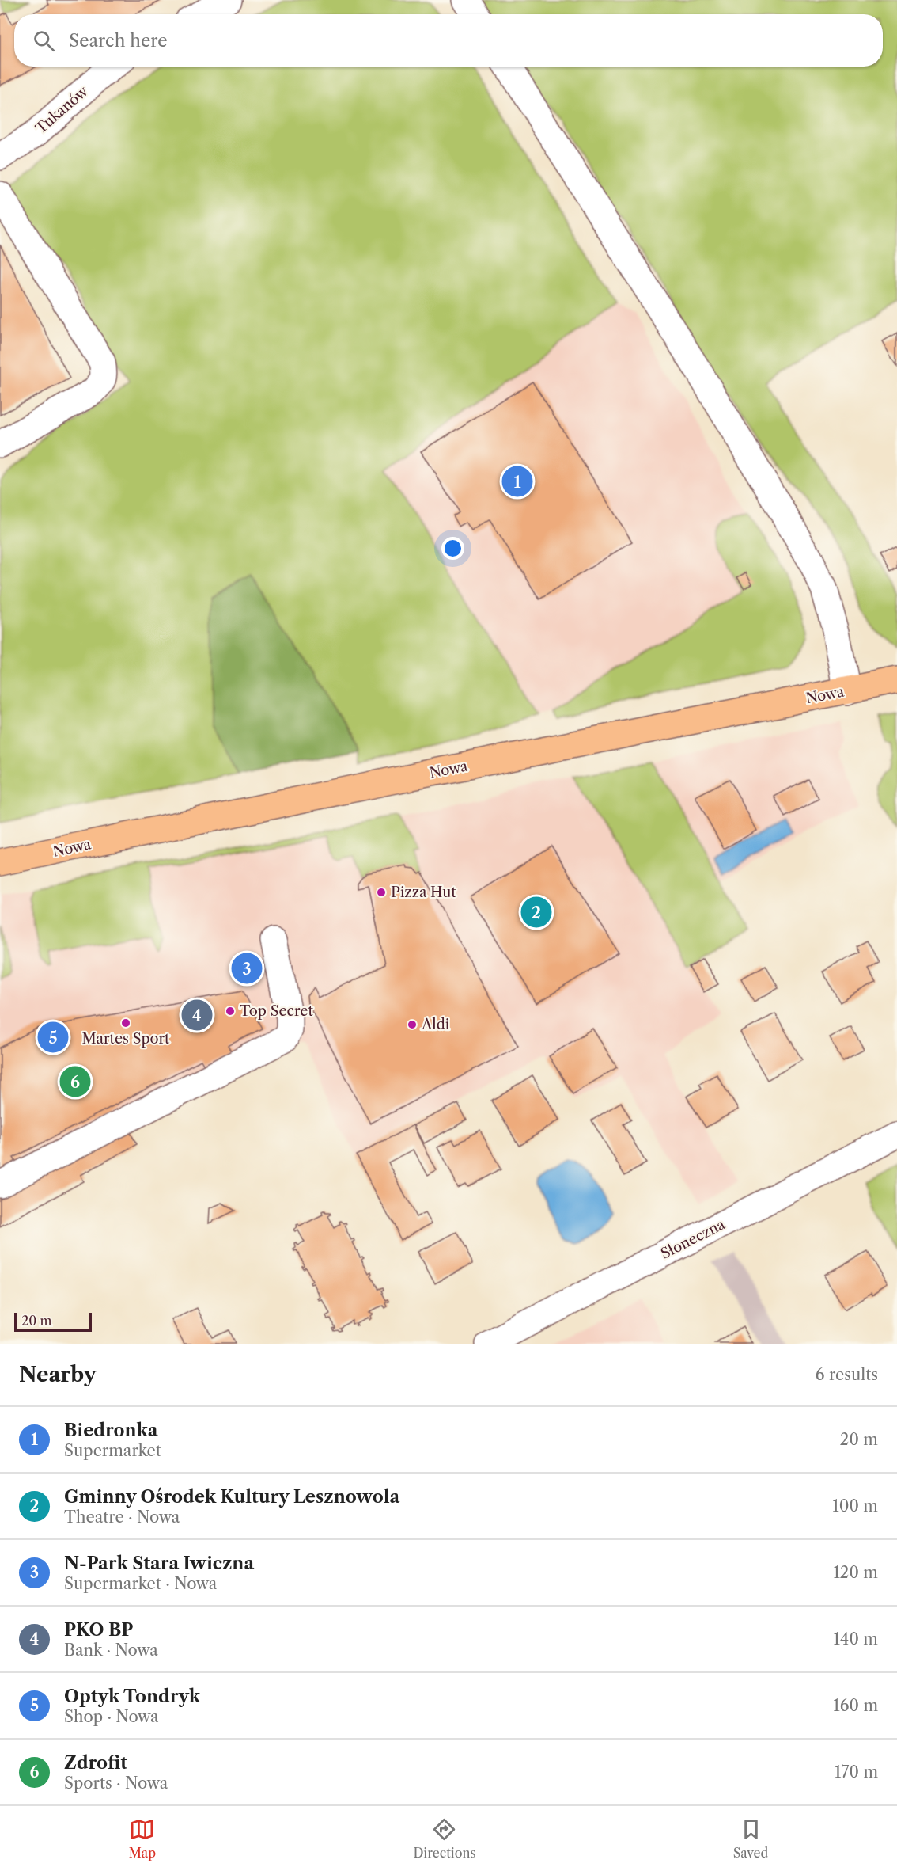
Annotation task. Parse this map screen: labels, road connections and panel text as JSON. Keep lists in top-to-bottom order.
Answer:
{
  "streets": {
    "main road": ["Nowa"],
    "street": ["Tukanów", "Słoneczna"]
  },
  "places": [
    "Pizza Hut",
    "Top Secret",
    "Martes Sport",
    "Aldi"
  ],
  "scale_bar": "20 m",
  "page": {
    "search": "Search here",
    "pins": [
      "1",
      "2",
      "3",
      "4",
      "5",
      "6"
    ],
    "scale": "20 m",
    "heading": ["Nearby", "6 results"],
    "list": [
      {
        "mark": "1",
        "name": "Biedronka",
        "note": "Supermarket",
        "value": "20 m"
      },
      {
        "mark": "2",
        "name": "Gminny Ośrodek Kultury Lesznowola",
        "note": "Theatre · Nowa",
        "value": "100 m"
      },
      {
        "mark": "3",
        "name": "N-Park Stara Iwiczna",
        "note": "Supermarket · Nowa",
        "value": "120 m"
      },
      {
        "mark": "4",
        "name": "PKO BP",
        "note": "Bank · Nowa",
        "value": "140 m"
      },
      {
        "mark": "5",
        "name": "Optyk Tondryk",
        "note": "Shop · Nowa",
        "value": "160 m"
      },
      {
        "mark": "6",
        "name": "Zdrofit",
        "note": "Sports · Nowa",
        "value": "170 m"
      }
    ],
    "nav": ["Map", "Directions", "Saved"]
  }
}
